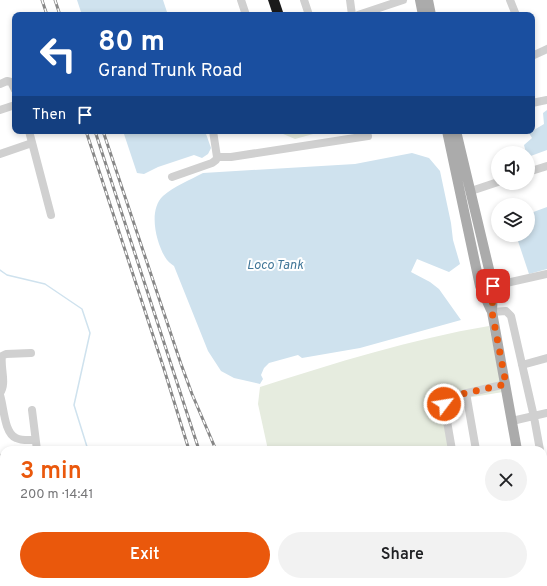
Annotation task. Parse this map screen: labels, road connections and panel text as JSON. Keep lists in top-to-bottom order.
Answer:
{
  "water": ["Loco Tank"],
  "page": {
    "turn": ["80 m", "Grand Trunk Road"],
    "then": "Then",
    "heading": ["3 min", "200 m · 14:41"],
    "buttons": ["Exit", "Share"]
  }
}
